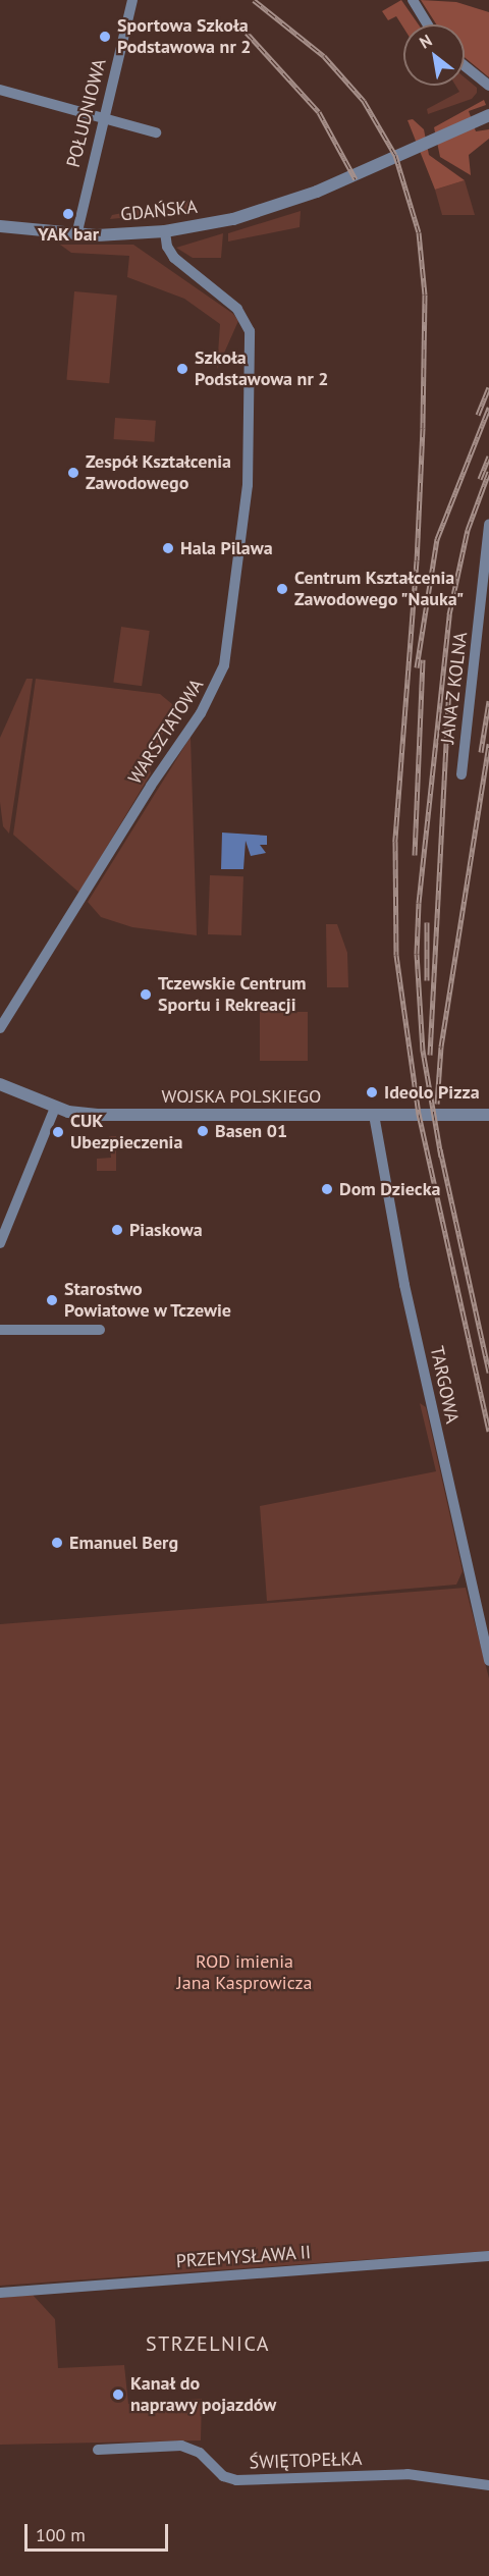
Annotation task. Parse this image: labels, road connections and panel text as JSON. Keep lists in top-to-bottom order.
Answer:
{
  "streets": {
    "street": [
      "POŁUDNIOWA",
      "GDAŃSKA",
      "JANA Z KOLNA",
      "WARSZTATOWA",
      "WOJSKA POLSKIEGO",
      "TARGOWA",
      "PRZEMYSŁAWA II",
      "ŚWIĘTOPEŁKA"
    ]
  },
  "crossings": [
    ["POŁUDNIOWA", "GDAŃSKA"],
    ["GDAŃSKA", "WARSZTATOWA"],
    ["WOJSKA POLSKIEGO", "TARGOWA"]
  ],
  "districts": ["STRZELNICA"],
  "parks": ["ROD imienia Jana Kasprowicza"],
  "places": [
    "Sportowa Szkoła Podstawowa nr 2",
    "YAK bar",
    "Szkoła Podstawowa nr 2",
    "Zespół Kształcenia Zawodowego",
    "Hala Pilawa",
    "Centrum Kształcenia Zawodowego \"Nauka\"",
    "Tczewskie Centrum Sportu i Rekreacji",
    "Ideolo Pizza",
    "Basen 01",
    "CUK Ubezpieczenia",
    "Dom Dziecka",
    "Piaskowa",
    "Starostwo Powiatowe w Tczewie",
    "Emanuel Berg",
    "Kanał do naprawy pojazdów"
  ],
  "scale_bar": "100 m",
  "north": "top left"
}
